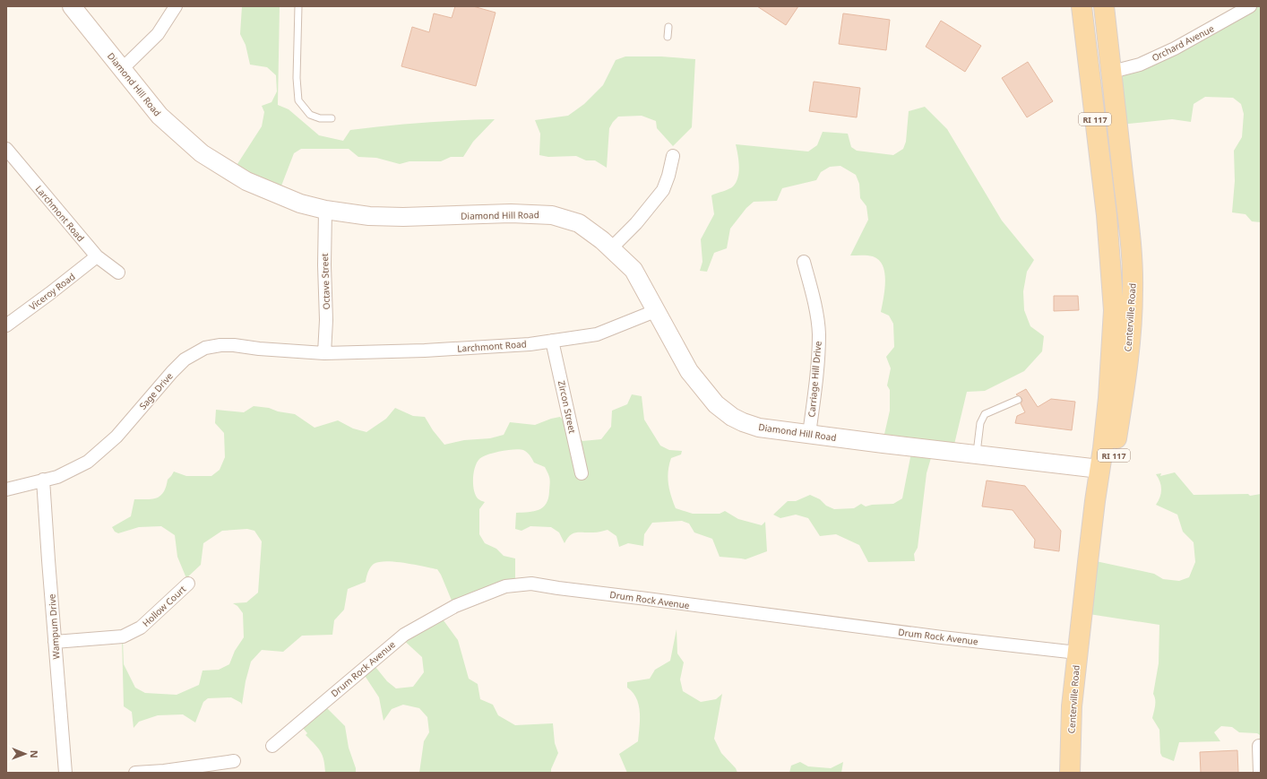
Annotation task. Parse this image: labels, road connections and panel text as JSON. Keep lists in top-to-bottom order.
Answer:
{
  "streets": {
    "main road": ["RI 117", "Centerville Road"],
    "street": [
      "Orchard Avenue",
      "Diamond Hill Road",
      "Larchmont Road",
      "Octave Street",
      "Viceroy Road",
      "Carriage Hill Drive",
      "Sage Drive",
      "Zircon Street",
      "Drum Rock Avenue",
      "Hollow Court",
      "Wampum Drive"
    ]
  },
  "crossings": [
    ["Orchard Avenue", "Centerville Road"],
    ["Diamond Hill Road", "Larchmont Road"],
    ["Diamond Hill Road", "Octave Street"],
    ["Diamond Hill Road", "Centerville Road"],
    ["Diamond Hill Road", "Carriage Hill Drive"],
    ["Larchmont Road", "Octave Street"],
    ["Larchmont Road", "Viceroy Road"],
    ["Larchmont Road", "Sage Drive"],
    ["Larchmont Road", "Zircon Street"],
    ["Octave Street", "Sage Drive"],
    ["Centerville Road", "Drum Rock Avenue"],
    ["Sage Drive", "Wampum Drive"],
    ["Hollow Court", "Wampum Drive"]
  ],
  "north": "right"
}
